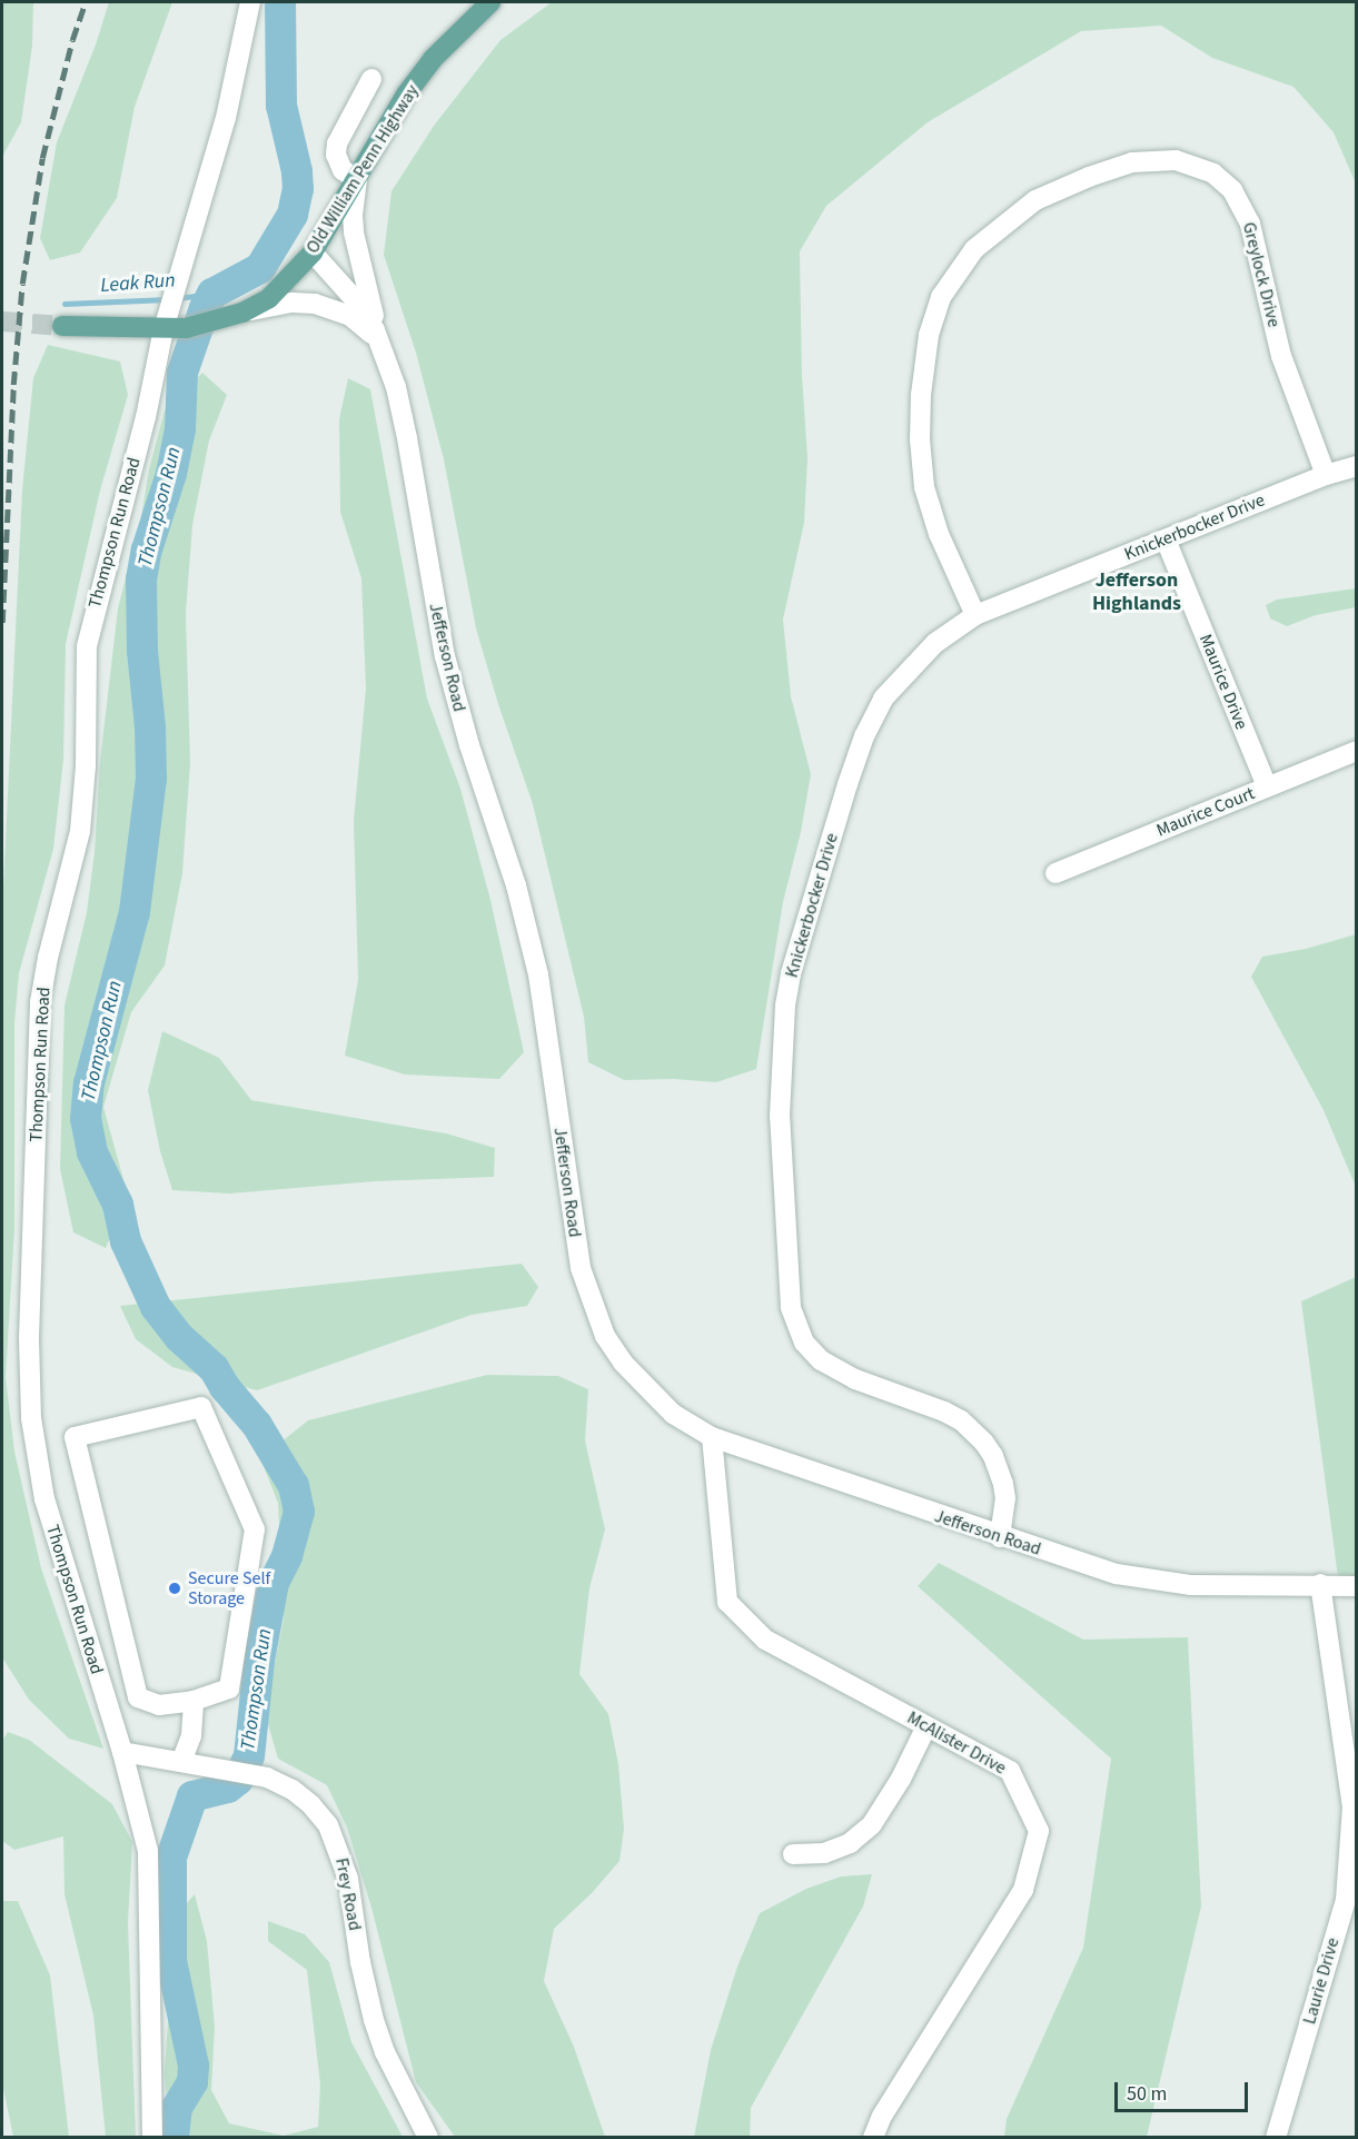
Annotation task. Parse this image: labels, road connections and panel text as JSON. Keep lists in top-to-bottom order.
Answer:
{
  "streets": {
    "main road": ["Old William Penn Highway"],
    "street": [
      "Greylock Drive",
      "Knickerbocker Drive",
      "Thompson Run Road",
      "Jefferson Road",
      "Maurice Drive",
      "Maurice Court",
      "McAlister Drive",
      "Frey Road",
      "Laurie Drive"
    ]
  },
  "crossings": [
    ["Old William Penn Highway", "Thompson Run Road"],
    ["Old William Penn Highway", "Jefferson Road"],
    ["Greylock Drive", "Knickerbocker Drive"],
    ["Knickerbocker Drive", "Jefferson Road"],
    ["Knickerbocker Drive", "Maurice Drive"],
    ["Thompson Run Road", "Frey Road"],
    ["Jefferson Road", "McAlister Drive"],
    ["Jefferson Road", "Laurie Drive"],
    ["Maurice Drive", "Maurice Court"]
  ],
  "districts": ["Jefferson Highlands"],
  "water": ["Leak Run", "Thompson Run"],
  "places": ["Secure Self Storage"],
  "scale_bar": "50 m"
}
